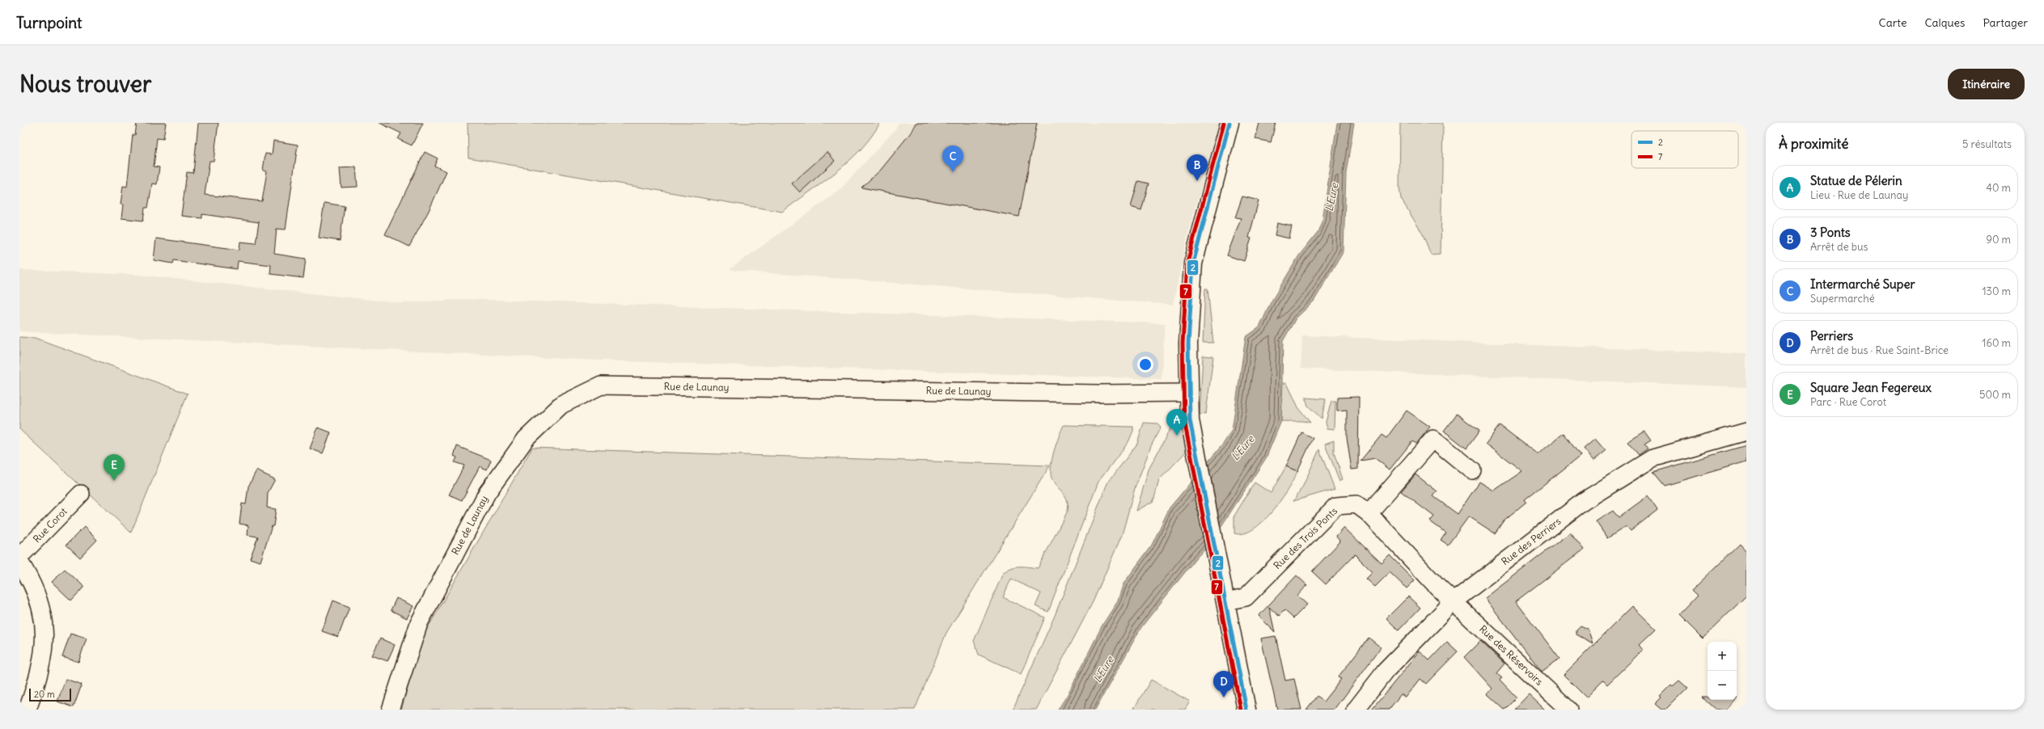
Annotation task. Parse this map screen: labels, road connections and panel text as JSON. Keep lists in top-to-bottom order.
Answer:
{
  "streets": {
    "street": [
      "Rue de Launay",
      "Rue Corot",
      "Rue des Trois Ponts",
      "Rue des Perriers",
      "Rue des Réservoirs"
    ]
  },
  "crossings": [
    ["Rue des Trois Ponts", "Rue des Perriers"],
    ["Rue des Trois Ponts", "Rue des Réservoirs"],
    ["Rue des Perriers", "Rue des Réservoirs"]
  ],
  "water": ["L'Eure"],
  "lines": ["transit line 2", "transit line 7"],
  "legend": ["2", "7"],
  "scale_bar": "20 m",
  "page": {
    "header": "Turnpoint",
    "nav": ["Carte", "Calques", "Partager"],
    "buttons": "Itinéraire",
    "title": "Nous trouver",
    "heading": ["À proximité", "5 résultats"],
    "pins": [
      "C",
      "B",
      "A",
      "E",
      "D"
    ],
    "list": [
      {
        "mark": "A",
        "name": "Statue de Pélerin",
        "note": "Lieu · Rue de Launay",
        "value": "40 m"
      },
      {
        "mark": "B",
        "name": "3 Ponts",
        "note": "Arrêt de bus",
        "value": "90 m"
      },
      {
        "mark": "C",
        "name": "Intermarché Super",
        "note": "Supermarché",
        "value": "130 m"
      },
      {
        "mark": "D",
        "name": "Perriers",
        "note": "Arrêt de bus · Rue Saint-Brice",
        "value": "160 m"
      },
      {
        "mark": "E",
        "name": "Square Jean Fegereux",
        "note": "Parc · Rue Corot",
        "value": "500 m"
      }
    ],
    "map_buttons": ["+", "−"],
    "scale": "20 m"
  }
}
